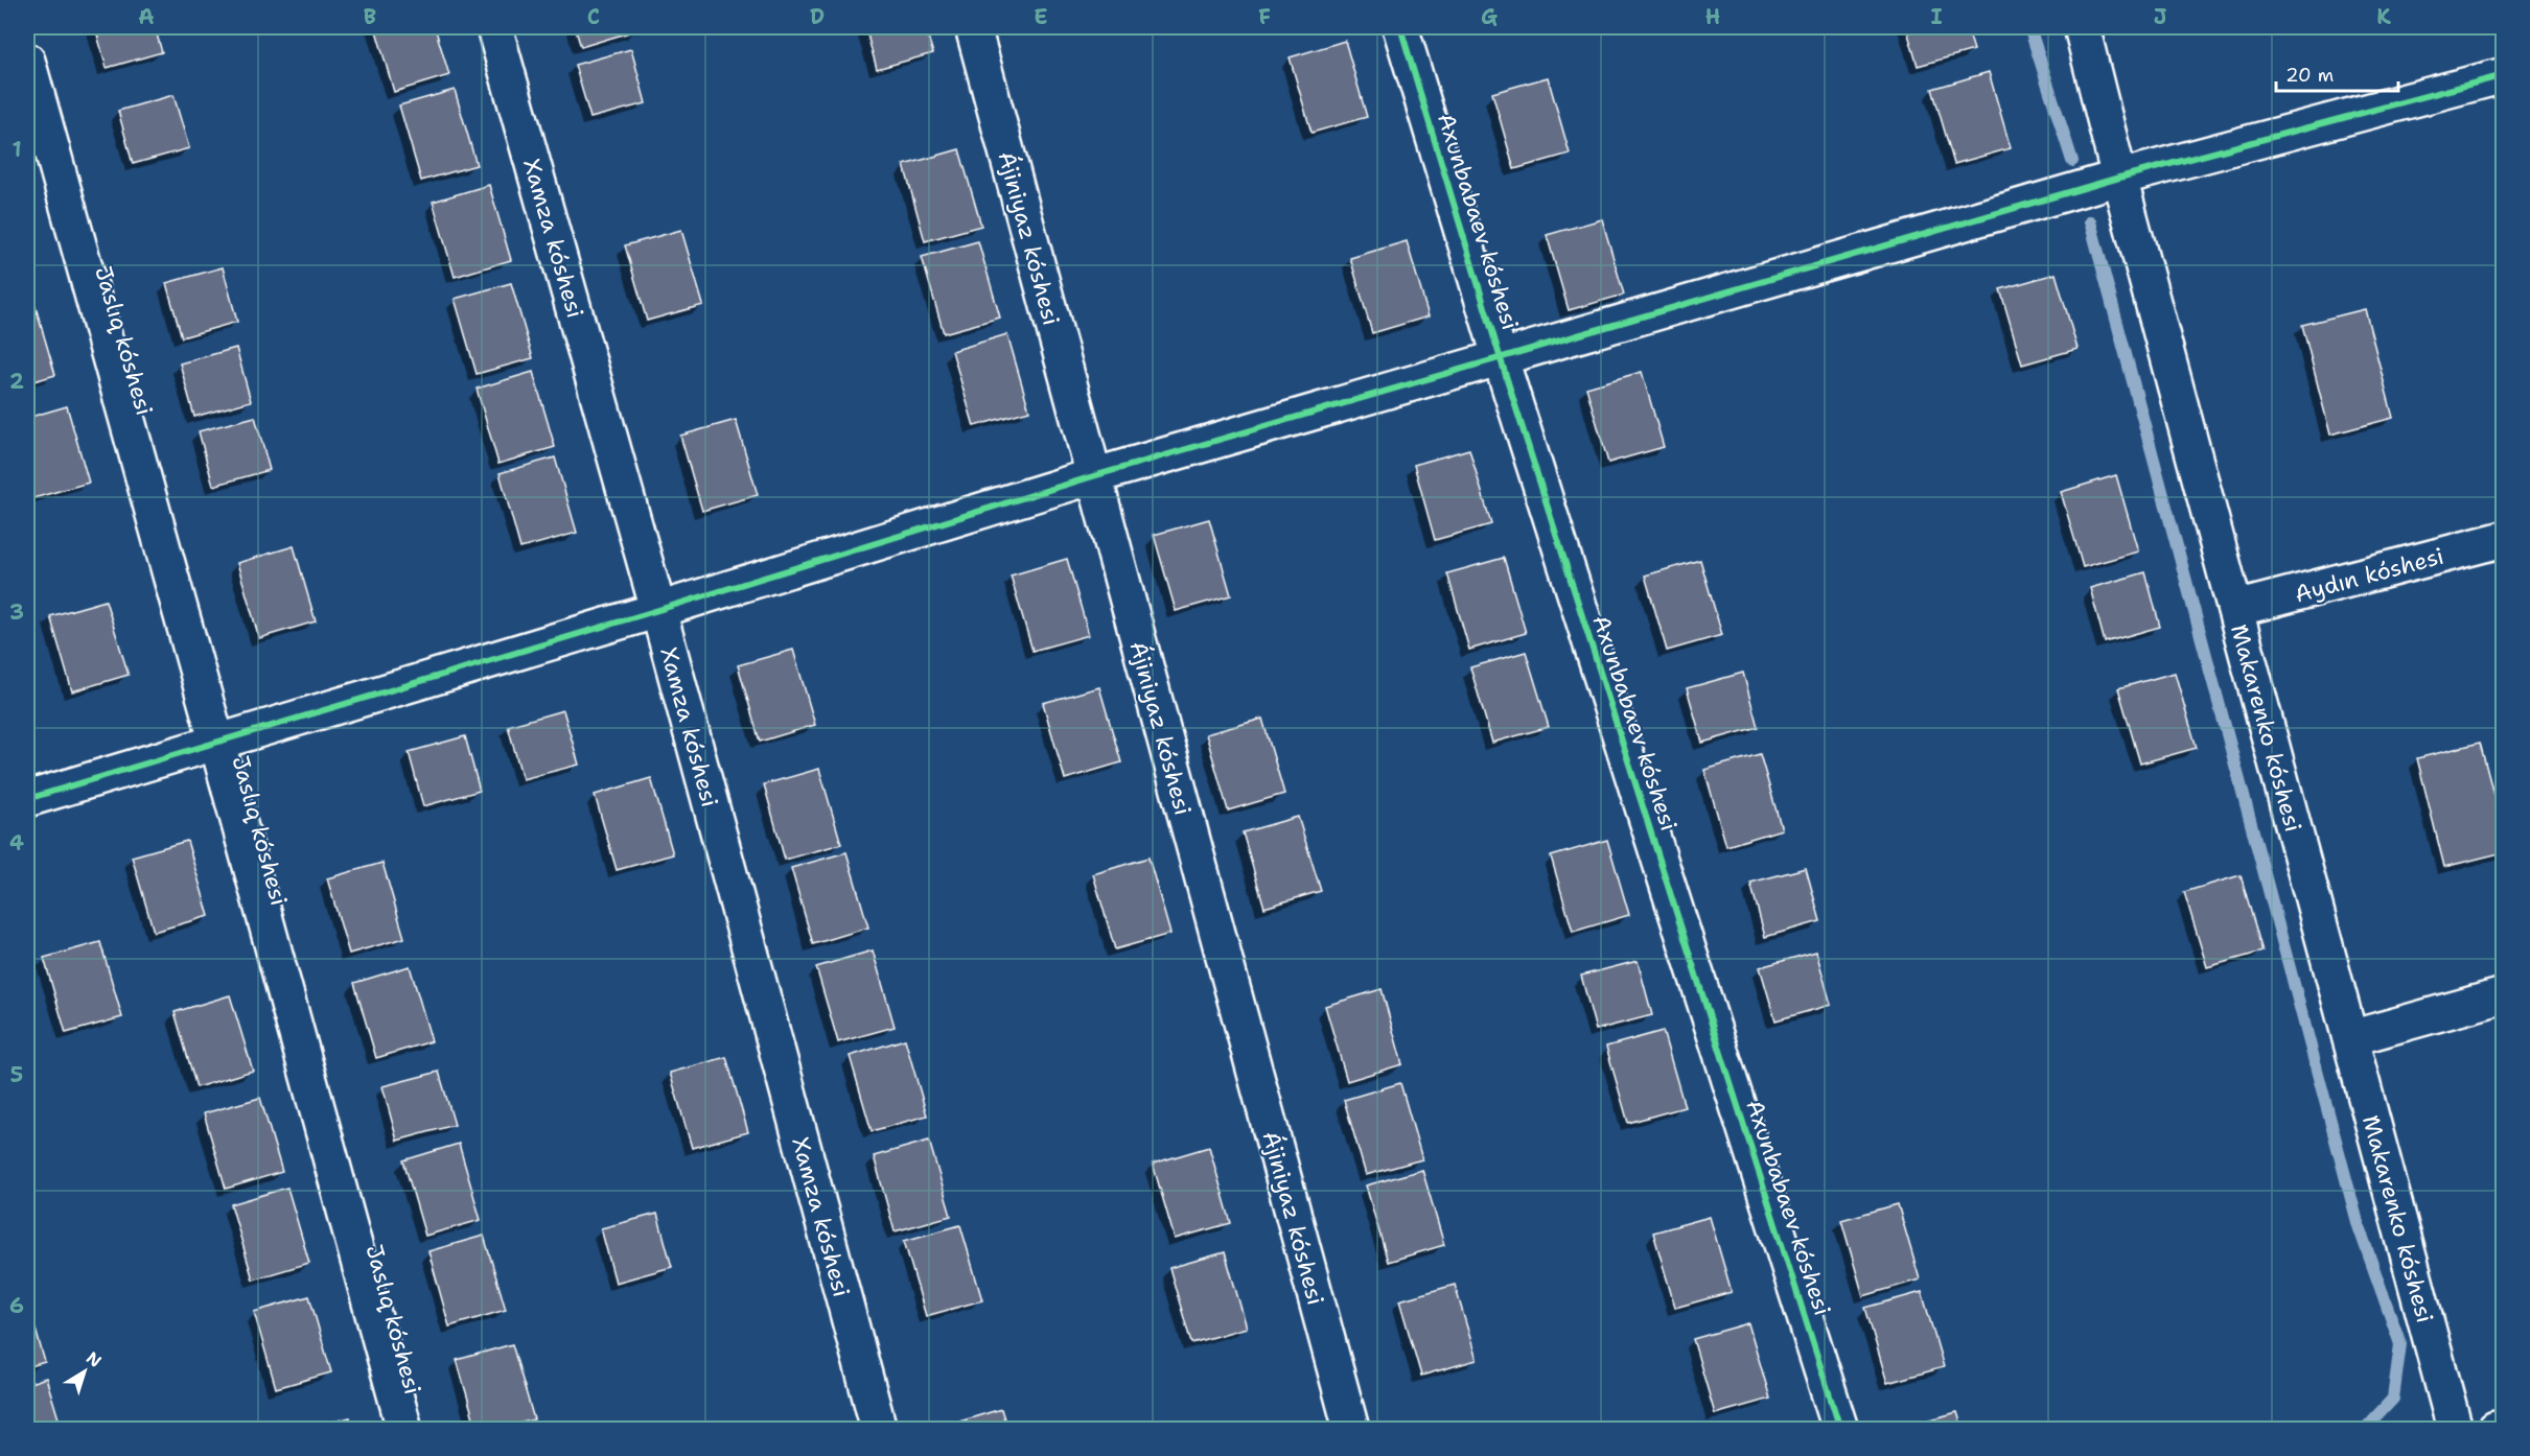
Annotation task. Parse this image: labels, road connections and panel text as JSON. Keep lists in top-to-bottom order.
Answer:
{
  "streets": {
    "street": [
      "Axunbabaev kóshesi",
      "Xamza kóshesi",
      "Ájiniyaz kóshesi",
      "Jaslıq kóshesi",
      "Aydın kóshesi",
      "Makarenko kóshesi"
    ]
  },
  "crossings": [
    ["Aydın kóshesi", "Makarenko kóshesi"]
  ],
  "scale_bar": "20 m",
  "north": "top right",
  "grid": {
    "columns": [
      "A",
      "B",
      "C",
      "D",
      "E",
      "F",
      "G",
      "H",
      "I",
      "J",
      "K"
    ],
    "rows": [
      "1",
      "2",
      "3",
      "4",
      "5",
      "6"
    ]
  }
}
